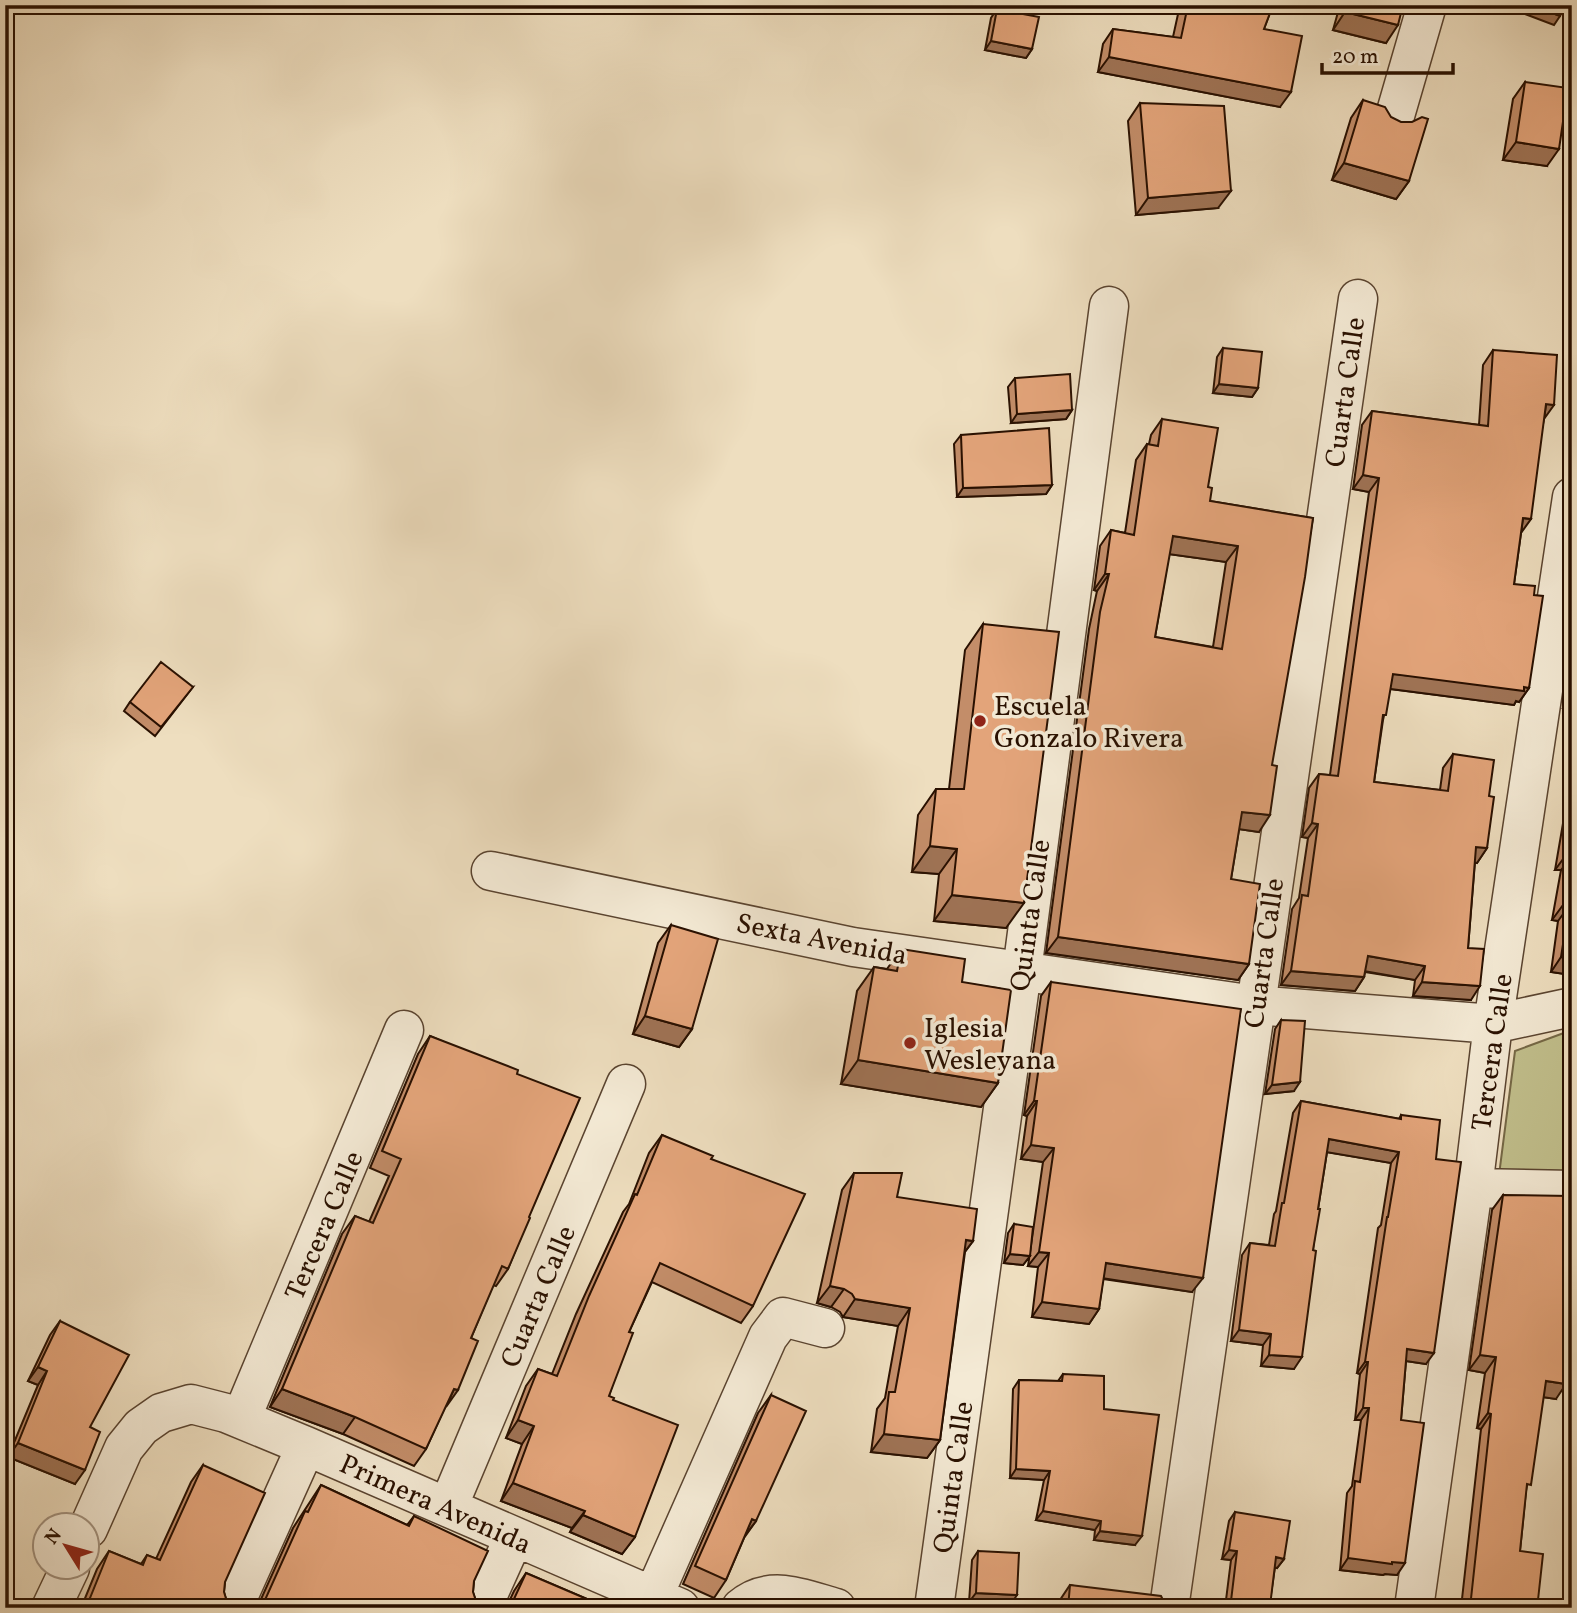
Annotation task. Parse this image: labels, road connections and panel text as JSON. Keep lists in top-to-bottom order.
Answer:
{
  "streets": {
    "street": [
      "Cuarta Calle",
      "Quinta Calle",
      "Sexta Avenida",
      "Tercera Calle",
      "Primera Avenida"
    ]
  },
  "crossings": [
    ["Cuarta Calle", "Sexta Avenida"],
    ["Cuarta Calle", "Primera Avenida"],
    ["Quinta Calle", "Sexta Avenida"],
    ["Sexta Avenida", "Tercera Calle"],
    ["Tercera Calle", "Primera Avenida"]
  ],
  "places": ["Escuela Gonzalo Rivera", "Iglesia Wesleyana"],
  "scale_bar": "20 m",
  "north": "top left"
}
